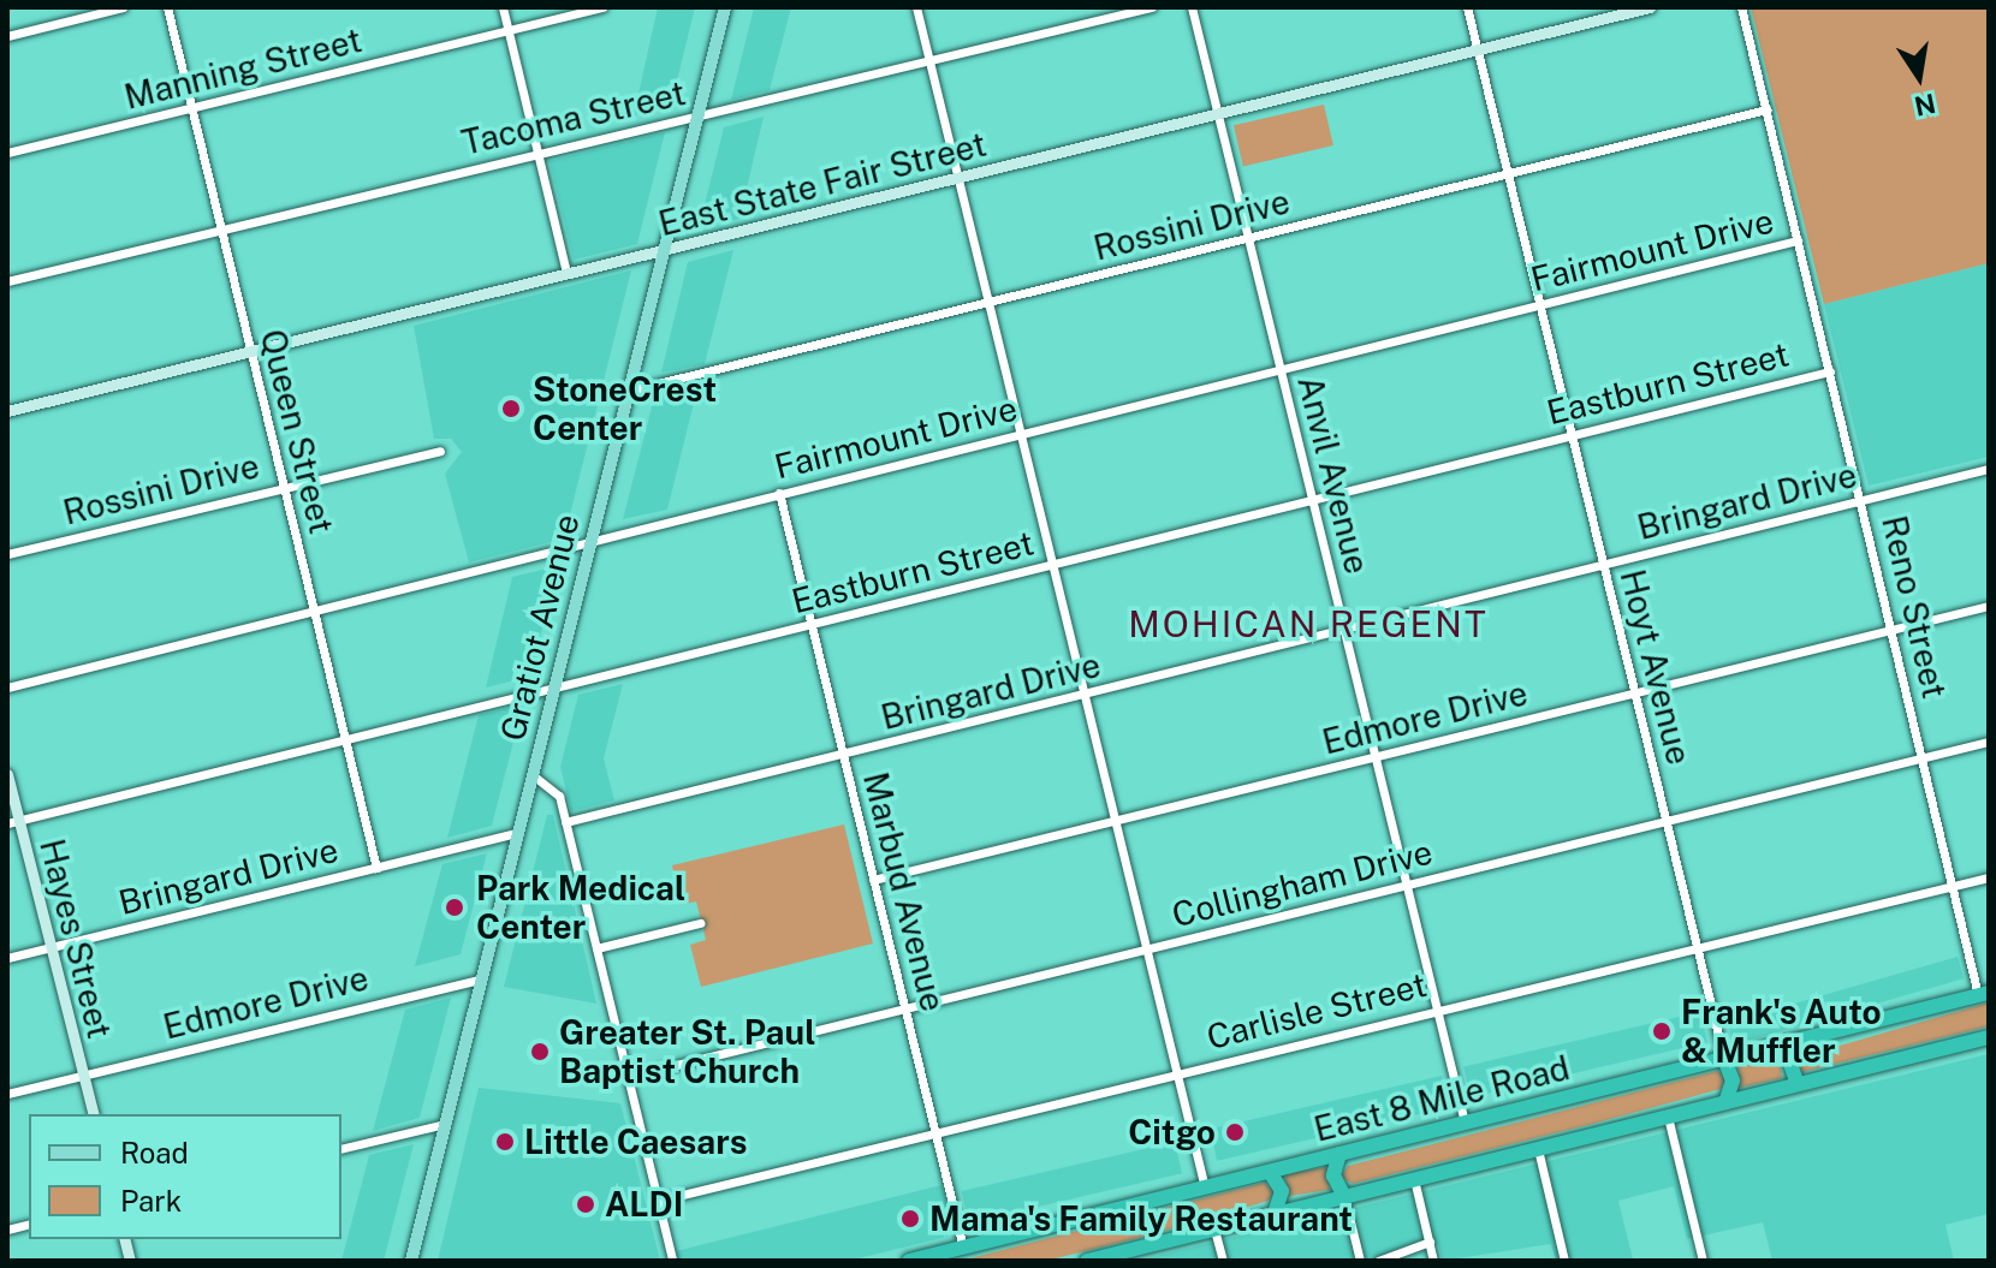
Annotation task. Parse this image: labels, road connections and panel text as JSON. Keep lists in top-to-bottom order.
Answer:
{
  "streets": {
    "highway": ["East 8 Mile Road"],
    "main road": ["Gratiot Avenue"],
    "street": [
      "Manning Street",
      "Tacoma Street",
      "East State Fair Street",
      "Rossini Drive",
      "Fairmount Drive",
      "Eastburn Street",
      "Queen Street",
      "Anvil Avenue",
      "Bringard Drive",
      "Reno Street",
      "Hoyt Avenue",
      "Edmore Drive",
      "Collingham Drive",
      "Marbud Avenue",
      "Hayes Street",
      "Carlisle Street"
    ]
  },
  "crossings": [
    ["Manning Street", "Queen Street"],
    ["Tacoma Street", "Queen Street"],
    ["Tacoma Street", "Gratiot Avenue"],
    ["East State Fair Street", "Queen Street"],
    ["East State Fair Street", "Anvil Avenue"],
    ["East State Fair Street", "Gratiot Avenue"],
    ["East State Fair Street", "Hoyt Avenue"],
    ["Rossini Drive", "Queen Street"],
    ["Rossini Drive", "Anvil Avenue"],
    ["Rossini Drive", "Reno Street"],
    ["Rossini Drive", "Gratiot Avenue"],
    ["Rossini Drive", "Hoyt Avenue"],
    ["Fairmount Drive", "Queen Street"],
    ["Fairmount Drive", "Anvil Avenue"],
    ["Fairmount Drive", "Reno Street"],
    ["Fairmount Drive", "Gratiot Avenue"],
    ["Fairmount Drive", "Hoyt Avenue"],
    ["Fairmount Drive", "Marbud Avenue"],
    ["Eastburn Street", "Queen Street"],
    ["Eastburn Street", "Anvil Avenue"],
    ["Eastburn Street", "Reno Street"],
    ["Eastburn Street", "Gratiot Avenue"],
    ["Eastburn Street", "Hoyt Avenue"],
    ["Eastburn Street", "Marbud Avenue"],
    ["Eastburn Street", "Hayes Street"],
    ["Queen Street", "Bringard Drive"],
    ["Anvil Avenue", "Bringard Drive"],
    ["Anvil Avenue", "Edmore Drive"],
    ["Anvil Avenue", "Collingham Drive"],
    ["Anvil Avenue", "Carlisle Street"],
    ["Anvil Avenue", "East 8 Mile Road"],
    ["Bringard Drive", "Reno Street"],
    ["Bringard Drive", "Gratiot Avenue"],
    ["Bringard Drive", "Hoyt Avenue"],
    ["Bringard Drive", "Marbud Avenue"],
    ["Bringard Drive", "Hayes Street"],
    ["Reno Street", "Edmore Drive"],
    ["Reno Street", "Collingham Drive"],
    ["Reno Street", "Carlisle Street"],
    ["Reno Street", "East 8 Mile Road"],
    ["Gratiot Avenue", "Edmore Drive"],
    ["Hoyt Avenue", "Edmore Drive"],
    ["Hoyt Avenue", "Collingham Drive"],
    ["Hoyt Avenue", "Carlisle Street"],
    ["Hoyt Avenue", "East 8 Mile Road"],
    ["Edmore Drive", "Marbud Avenue"],
    ["Edmore Drive", "Hayes Street"],
    ["Collingham Drive", "Marbud Avenue"],
    ["Marbud Avenue", "Carlisle Street"],
    ["Marbud Avenue", "East 8 Mile Road"]
  ],
  "districts": ["MOHICAN REGENT"],
  "places": [
    "StoneCrest Center",
    "Park Medical Center",
    "Frank's Auto & Muffler",
    "Greater St. Paul Baptist Church",
    "Citgo",
    "Little Caesars",
    "ALDI",
    "Mama's Family Restaurant"
  ],
  "legend": ["Road", "Park"],
  "north": "bottom"
}
